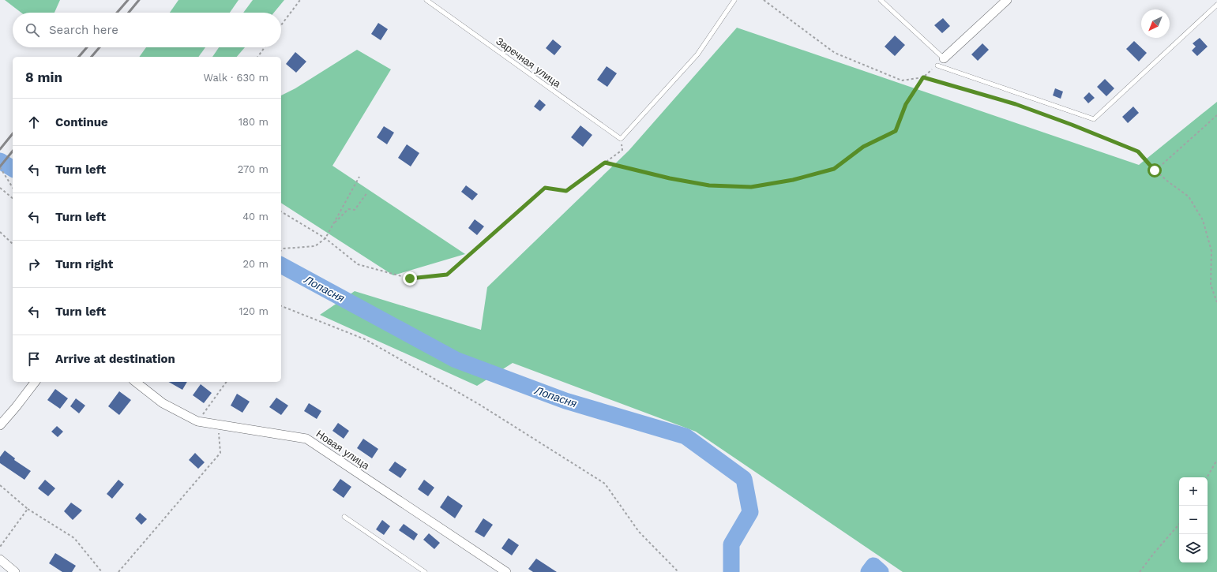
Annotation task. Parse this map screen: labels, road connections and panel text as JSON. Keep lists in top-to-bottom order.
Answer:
{
  "streets": {
    "street": ["Новая улица"],
    "lane": ["Заречная улица"]
  },
  "water": ["Лопасня"],
  "north": "bottom left",
  "page": {
    "search": "Search here",
    "heading": ["8 min", "Walk · 630 m"],
    "list": [
      ["Continue", "180 m"],
      ["Turn left", "270 m"],
      ["Turn left", "40 m"],
      ["Turn right", "20 m"],
      ["Turn left", "120 m"],
      "Arrive at destination"
    ],
    "map_buttons": ["+", "−"]
  }
}
